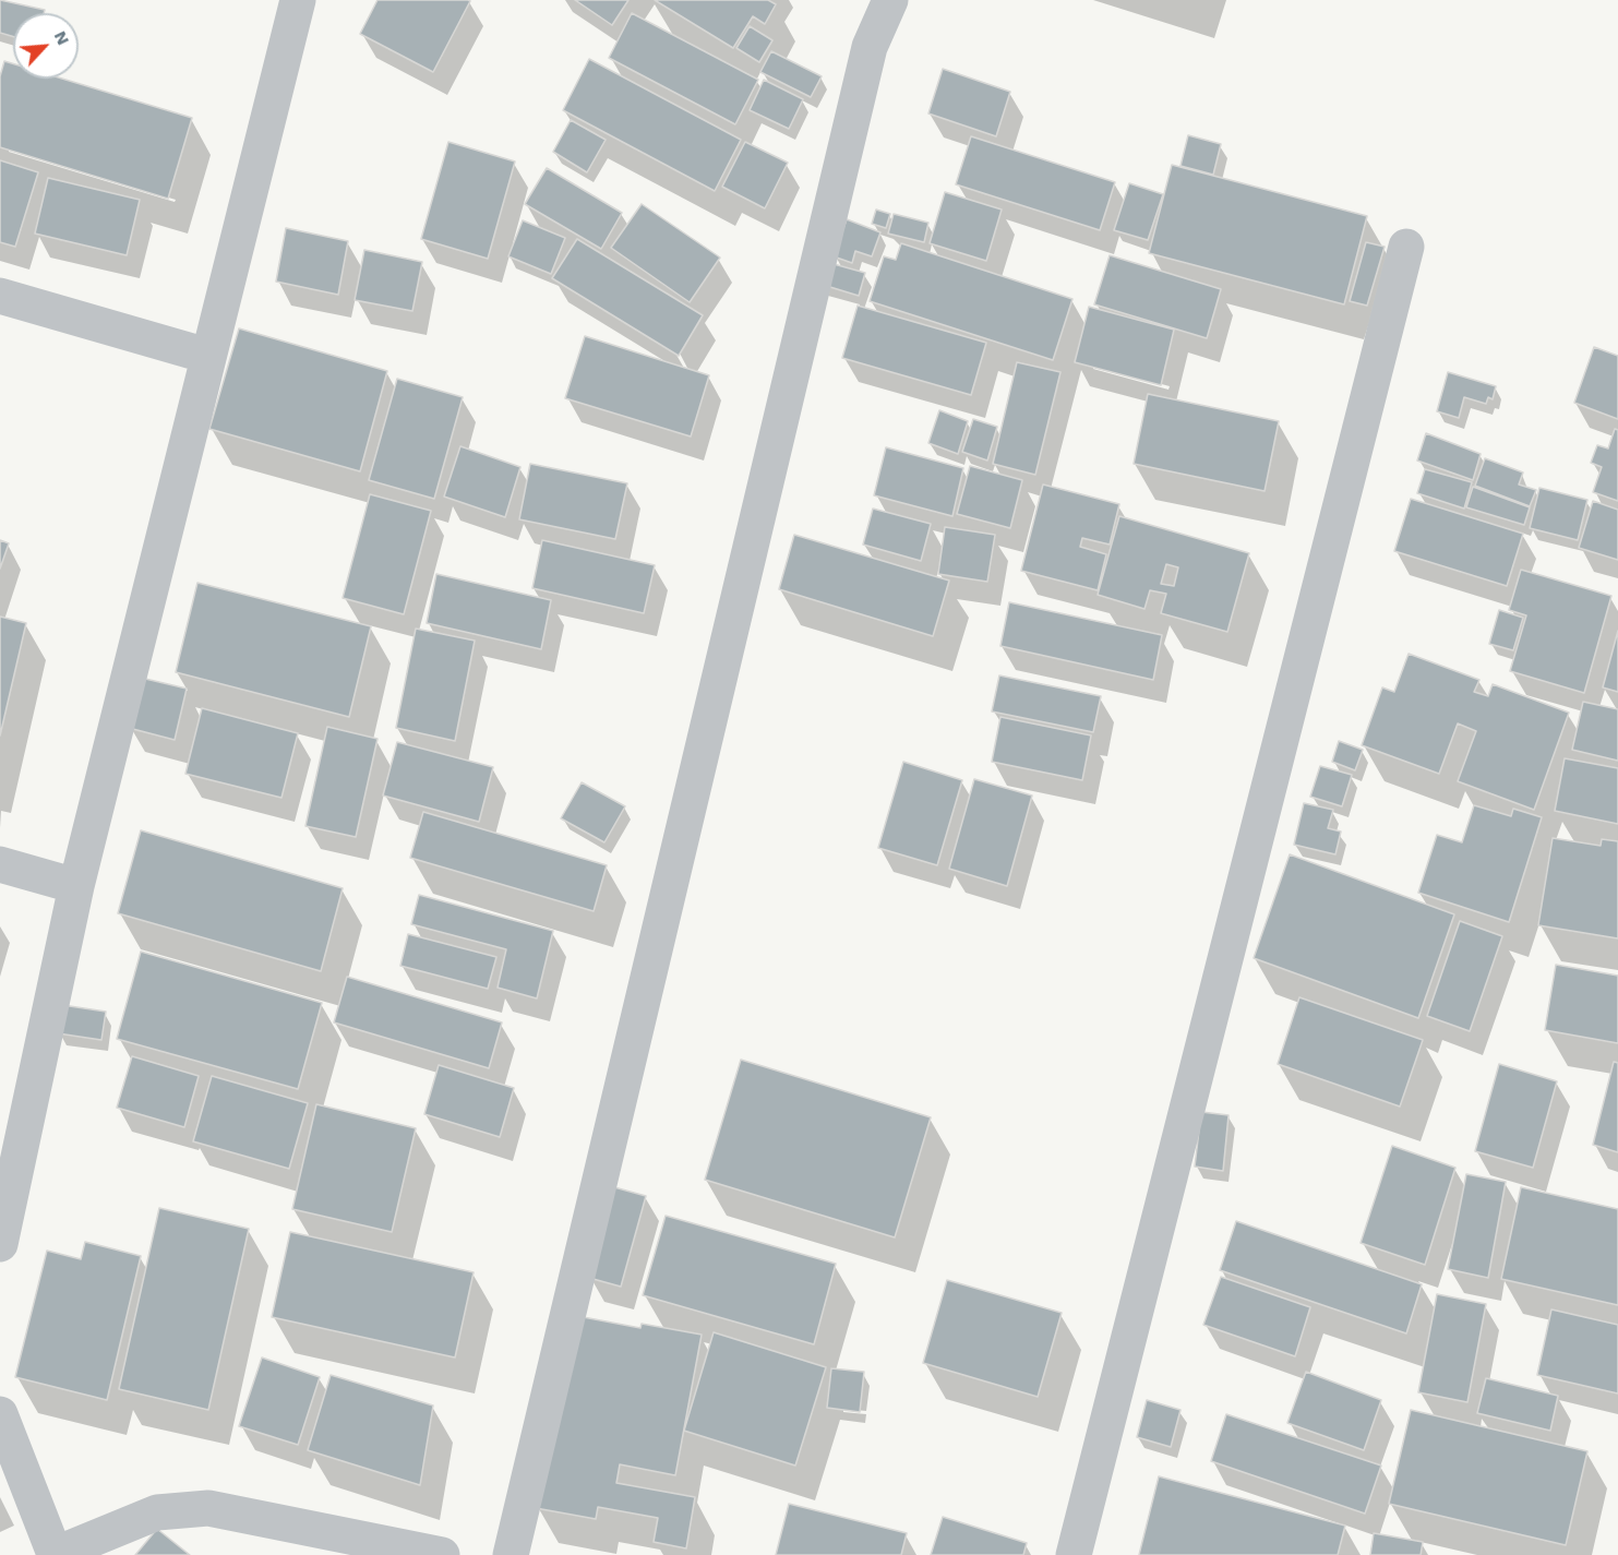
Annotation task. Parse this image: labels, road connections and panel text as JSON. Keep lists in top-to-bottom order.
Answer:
{
  "north": "top right"
}
